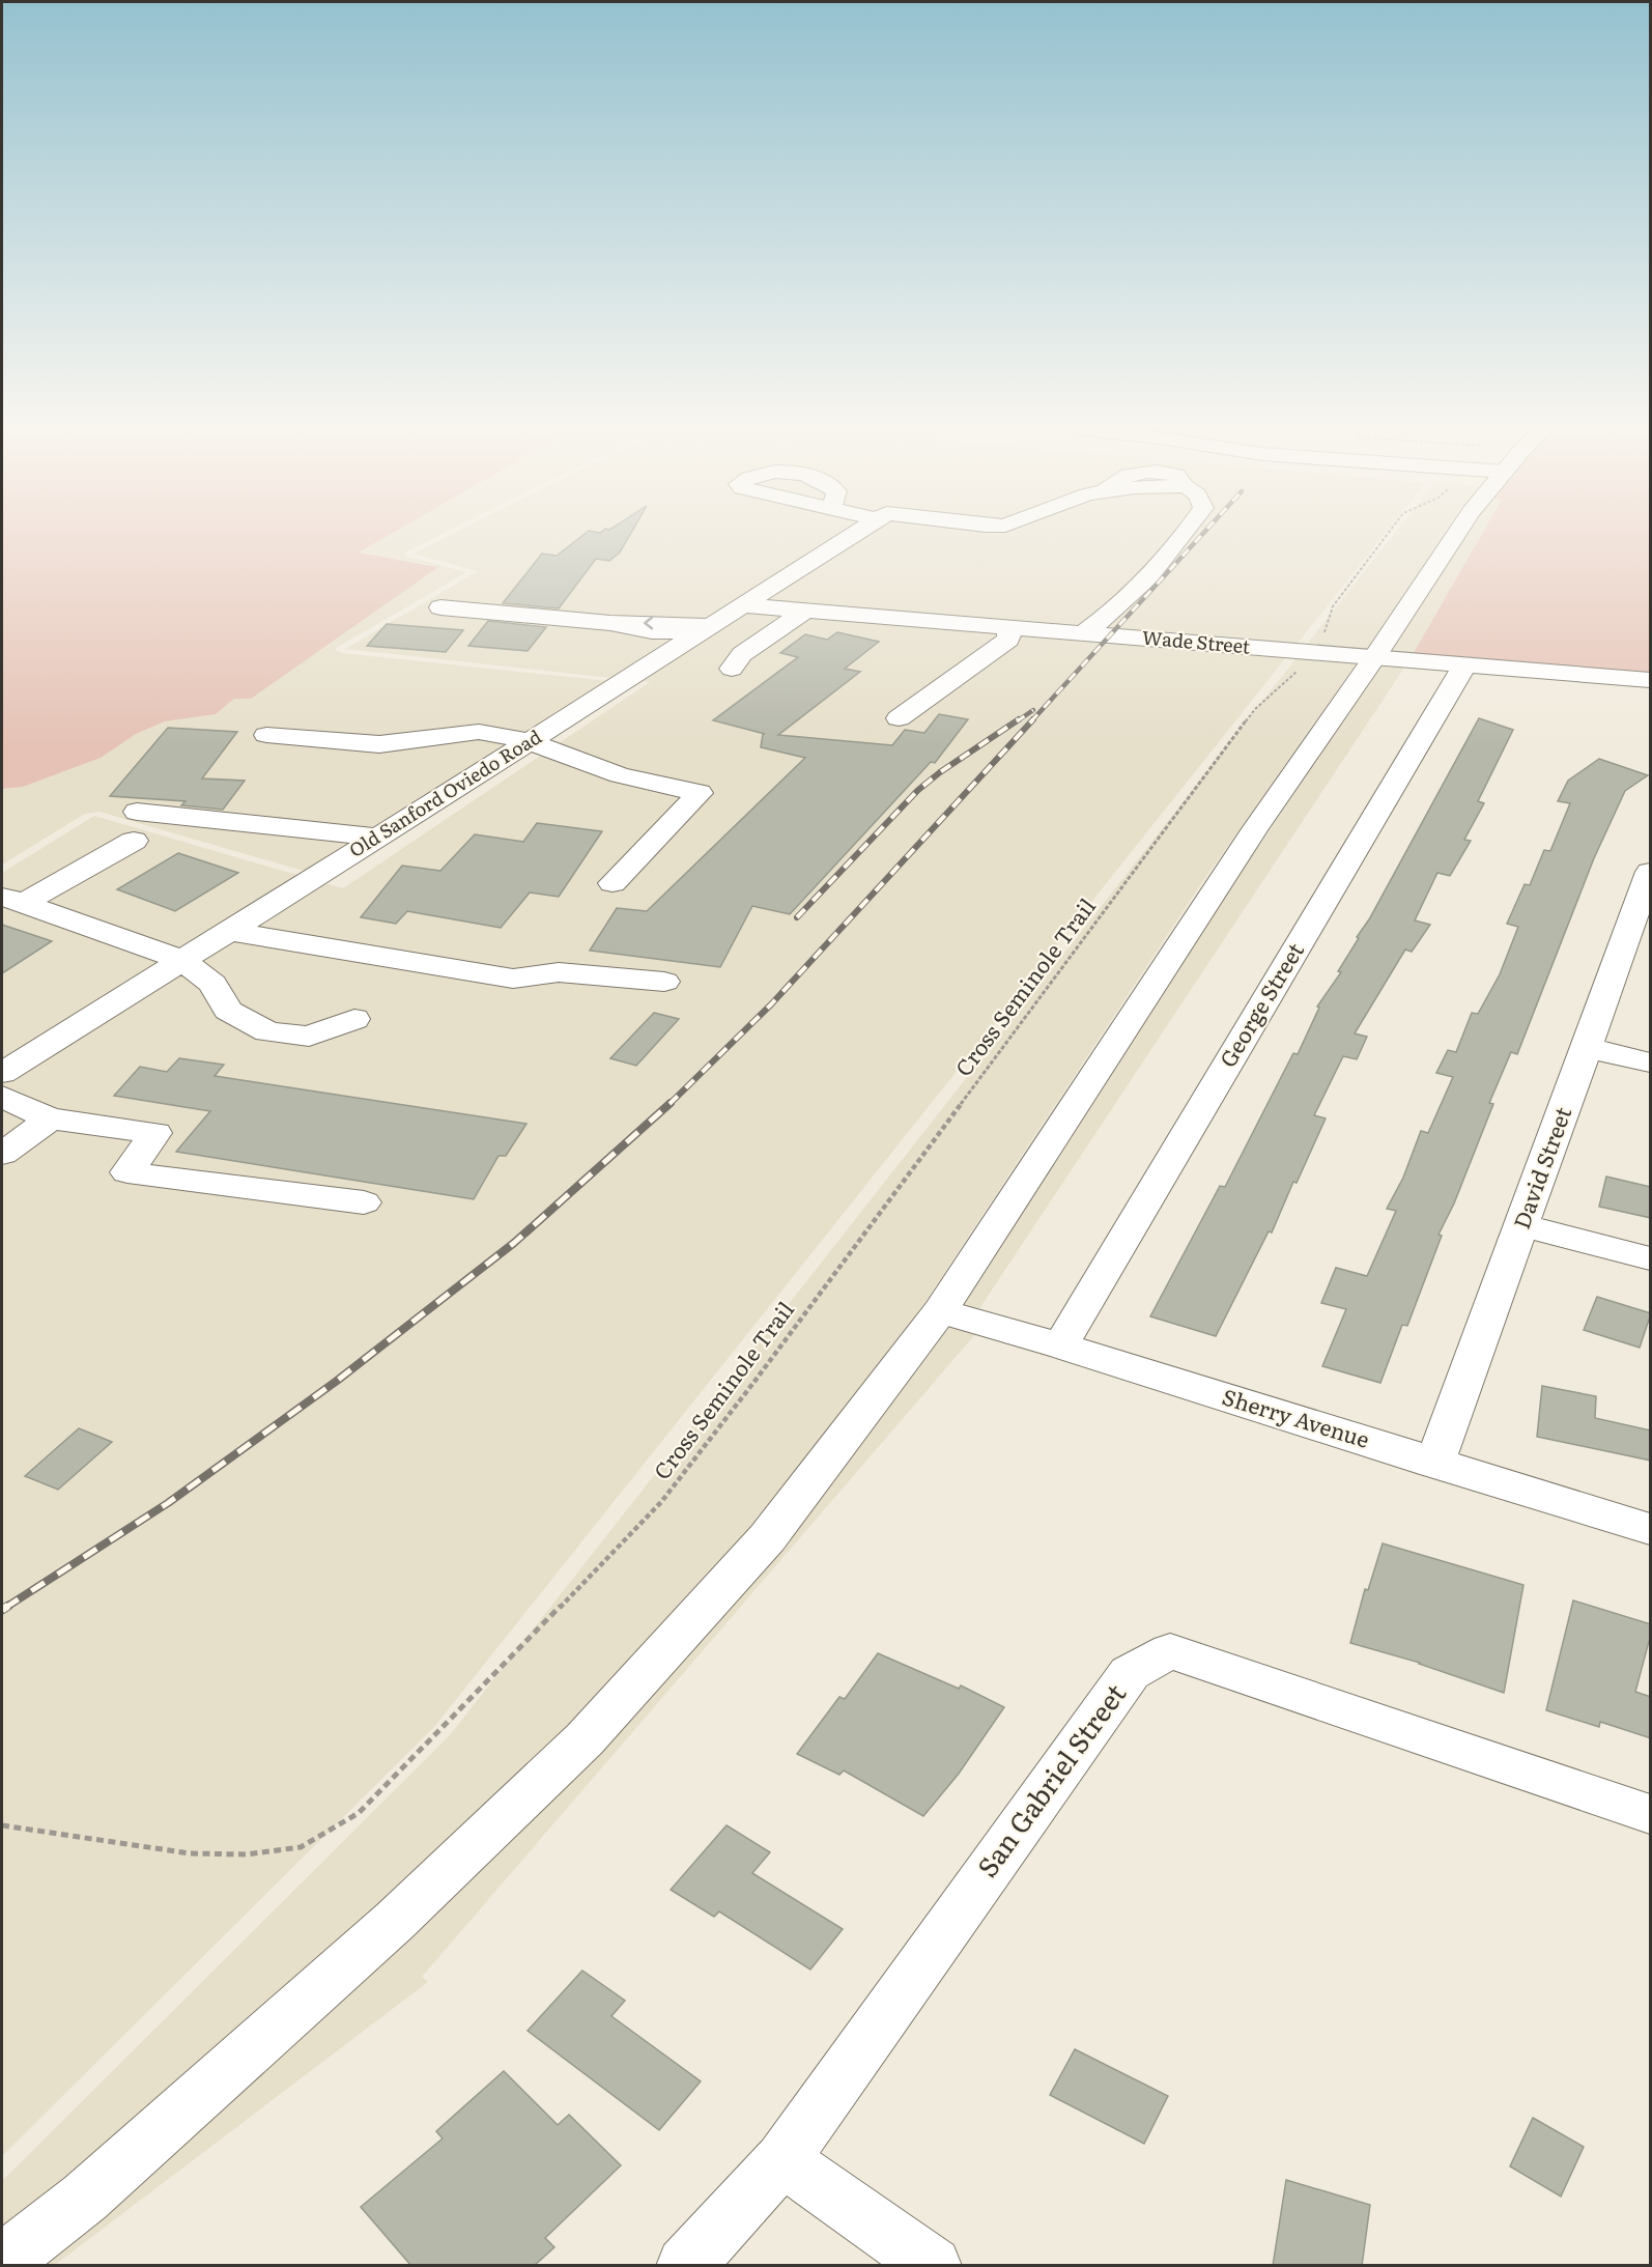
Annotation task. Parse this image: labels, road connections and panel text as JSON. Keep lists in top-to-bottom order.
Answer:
{
  "streets": {
    "street": [
      "Wade Street",
      "Old Sanford Oviedo Road",
      "George Street",
      "David Street",
      "Sherry Avenue",
      "San Gabriel Street"
    ],
    "path": ["Cross Seminole Trail"]
  },
  "crossings": [
    ["Wade Street", "Old Sanford Oviedo Road"],
    ["Wade Street", "George Street"],
    ["George Street", "Sherry Avenue"],
    ["David Street", "Sherry Avenue"]
  ]
}
